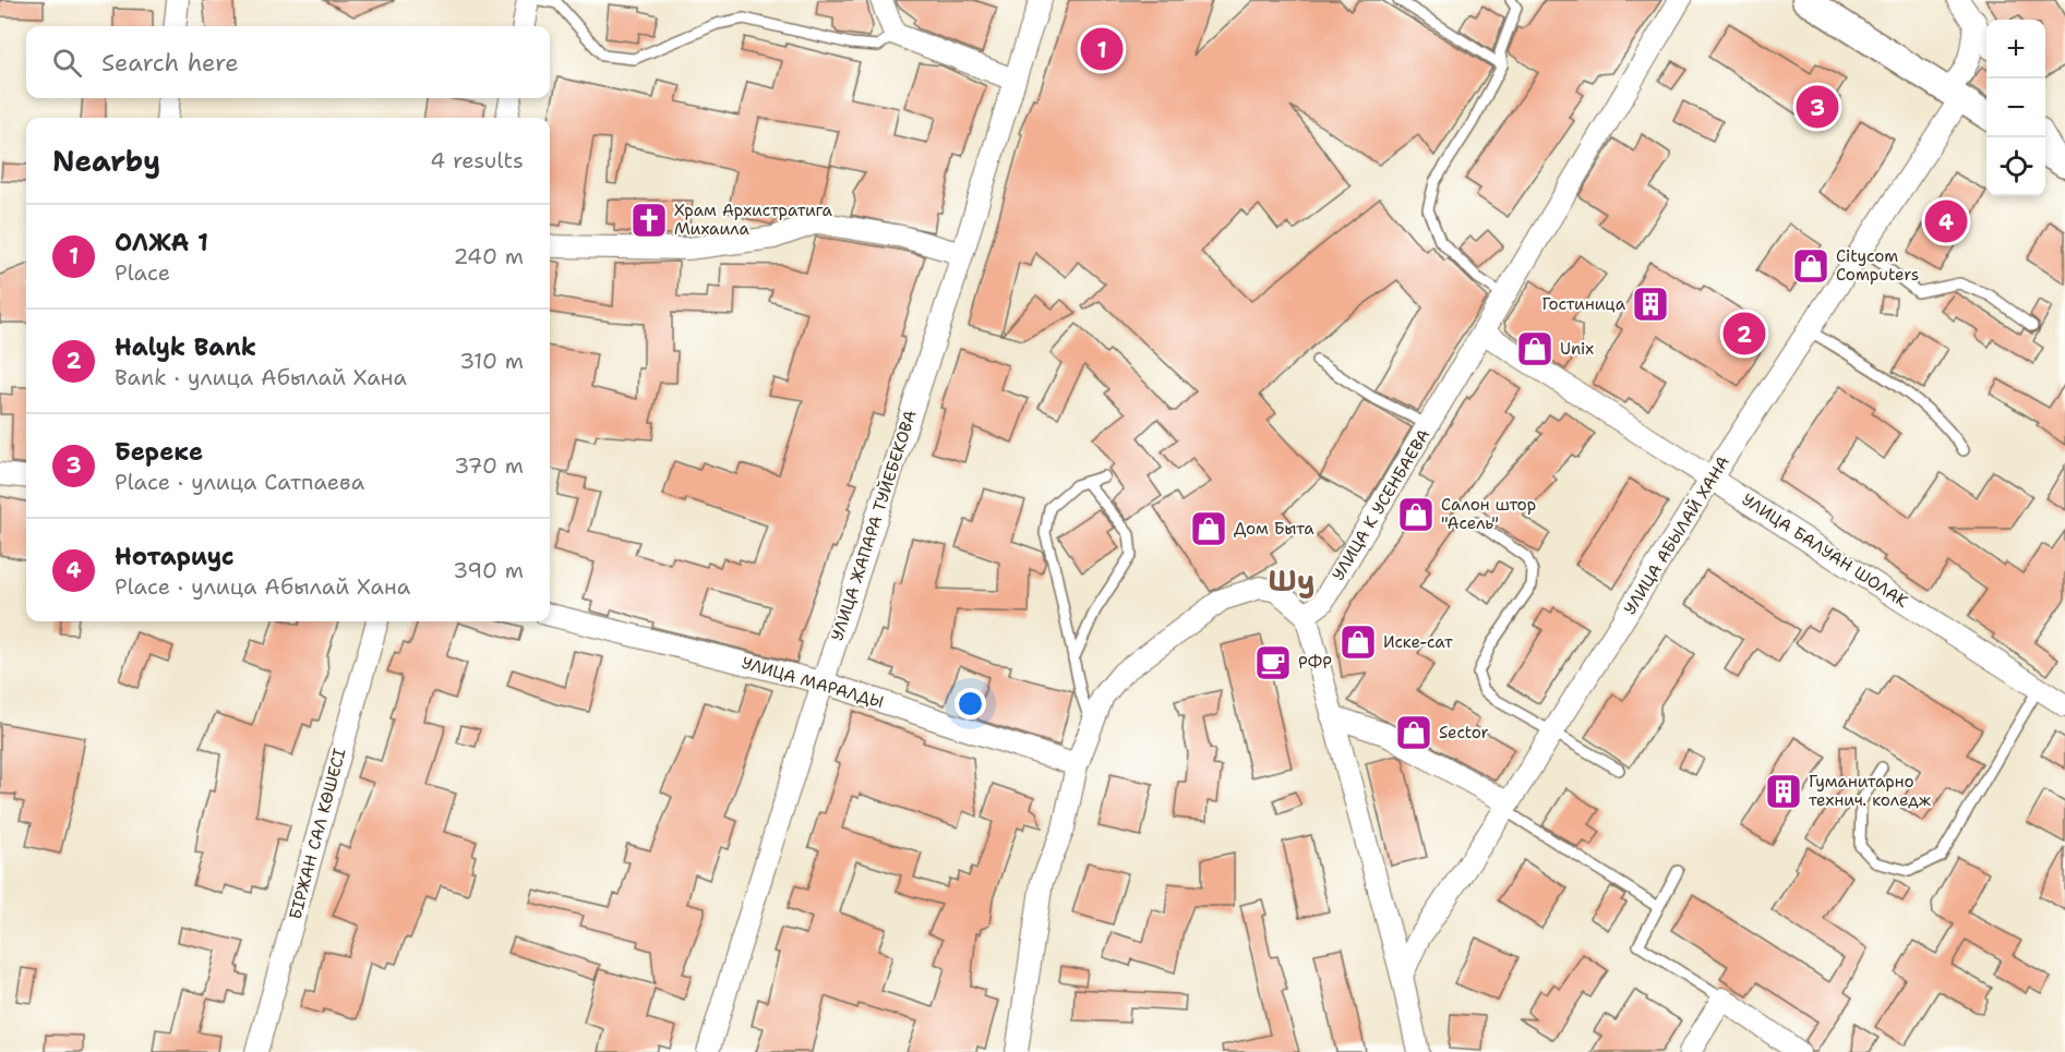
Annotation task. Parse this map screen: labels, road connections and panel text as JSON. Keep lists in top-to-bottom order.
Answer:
{
  "streets": {
    "street": [
      "УЛИЦА К УСЕНБАЕВА",
      "УЛИЦА ЖАПАРА ТУЙЕБЕКОВА",
      "УЛИЦА АБЫЛАЙ ХАНА",
      "УЛИЦА БАЛУАН ШОЛАК",
      "УЛИЦА МАРАЛДЫ",
      "БІРЖАН САЛ КӨШЕСІ"
    ]
  },
  "crossings": [
    ["УЛИЦА К УСЕНБАЕВА", "УЛИЦА БАЛУАН ШОЛАК"],
    ["УЛИЦА ЖАПАРА ТУЙЕБЕКОВА", "УЛИЦА МАРАЛДЫ"],
    ["УЛИЦА АБЫЛАЙ ХАНА", "УЛИЦА БАЛУАН ШОЛАК"]
  ],
  "districts": ["Шу"],
  "places": {
    "church": ["Храм Архистратига Михаила"],
    "shop": [
      "Citycom Computers",
      "Unix",
      "Салон штор \"Асель\"",
      "Дом Быта",
      "Иске-сат",
      "Sector"
    ],
    "building": ["Гостиница", "Гуманитарно технич. коледж"],
    "cafe": ["РФР"]
  },
  "page": {
    "map_buttons": ["+", "−"],
    "pins": [
      "1",
      "3",
      "4",
      "2"
    ],
    "search": "Search here",
    "heading": ["Nearby", "4 results"],
    "list": [
      {
        "mark": "1",
        "name": "ОЛЖА 1",
        "note": "Place",
        "value": "240 m"
      },
      {
        "mark": "2",
        "name": "Halyk Bank",
        "note": "Bank · улица Абылай Хана",
        "value": "310 m"
      },
      {
        "mark": "3",
        "name": "Береке",
        "note": "Place · улица Сатпаева",
        "value": "370 m"
      },
      {
        "mark": "4",
        "name": "Нотариус",
        "note": "Place · улица Абылай Хана",
        "value": "390 m"
      }
    ]
  }
}
